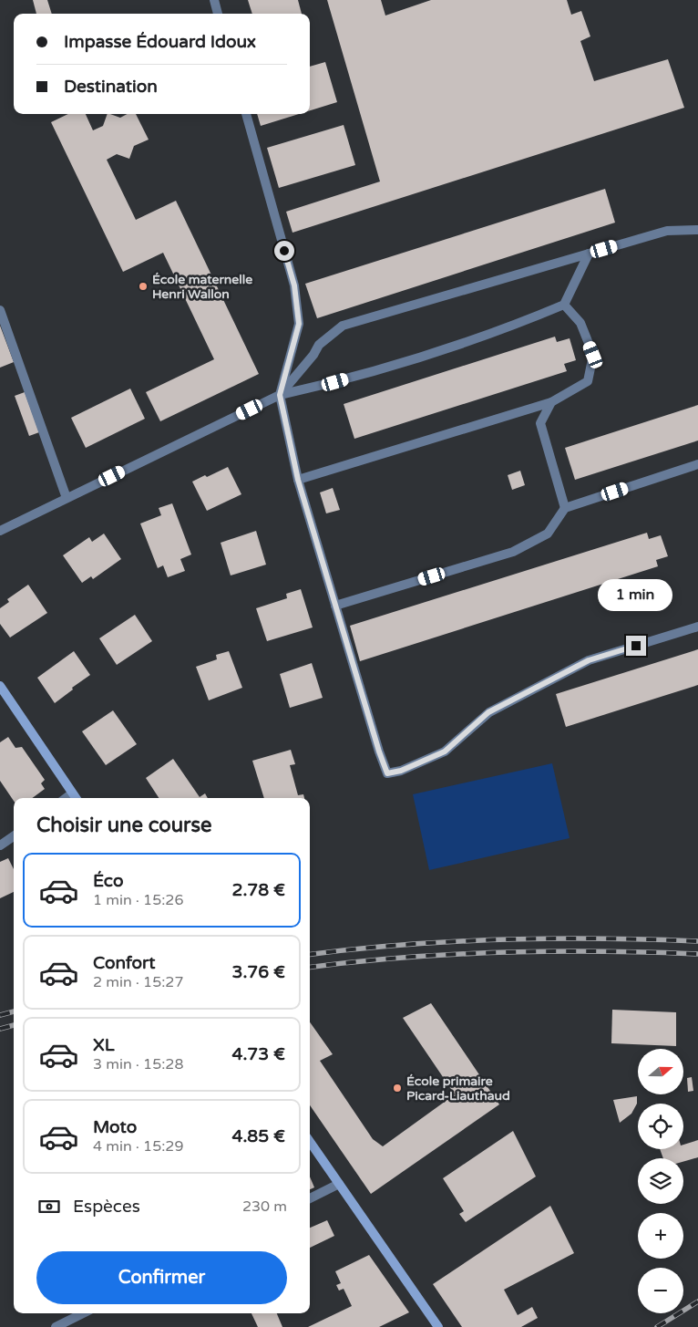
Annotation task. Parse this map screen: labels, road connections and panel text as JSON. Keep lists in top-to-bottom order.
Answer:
{
  "places": ["École maternelle Henri Wallon", "École primaire Picard-Liauthaud"],
  "north": "right",
  "page": {
    "banner": ["Impasse Édouard Idoux", "Destination"],
    "bubble": "1 min",
    "heading": "Choisir une course",
    "list": [
      {
        "name": "Éco",
        "note": "1 min · 15:26",
        "value": "2.78 €"
      },
      {
        "name": "Confort",
        "note": "2 min · 15:27",
        "value": "3.76 €"
      },
      {
        "name": "XL",
        "note": "3 min · 15:28",
        "value": "4.73 €"
      },
      {
        "name": "Moto",
        "note": "4 min · 15:29",
        "value": "4.85 €"
      }
    ],
    "map_buttons": ["+", "−"],
    "pay": ["Espèces", "230 m"],
    "buttons": "Confirmer"
  }
}
